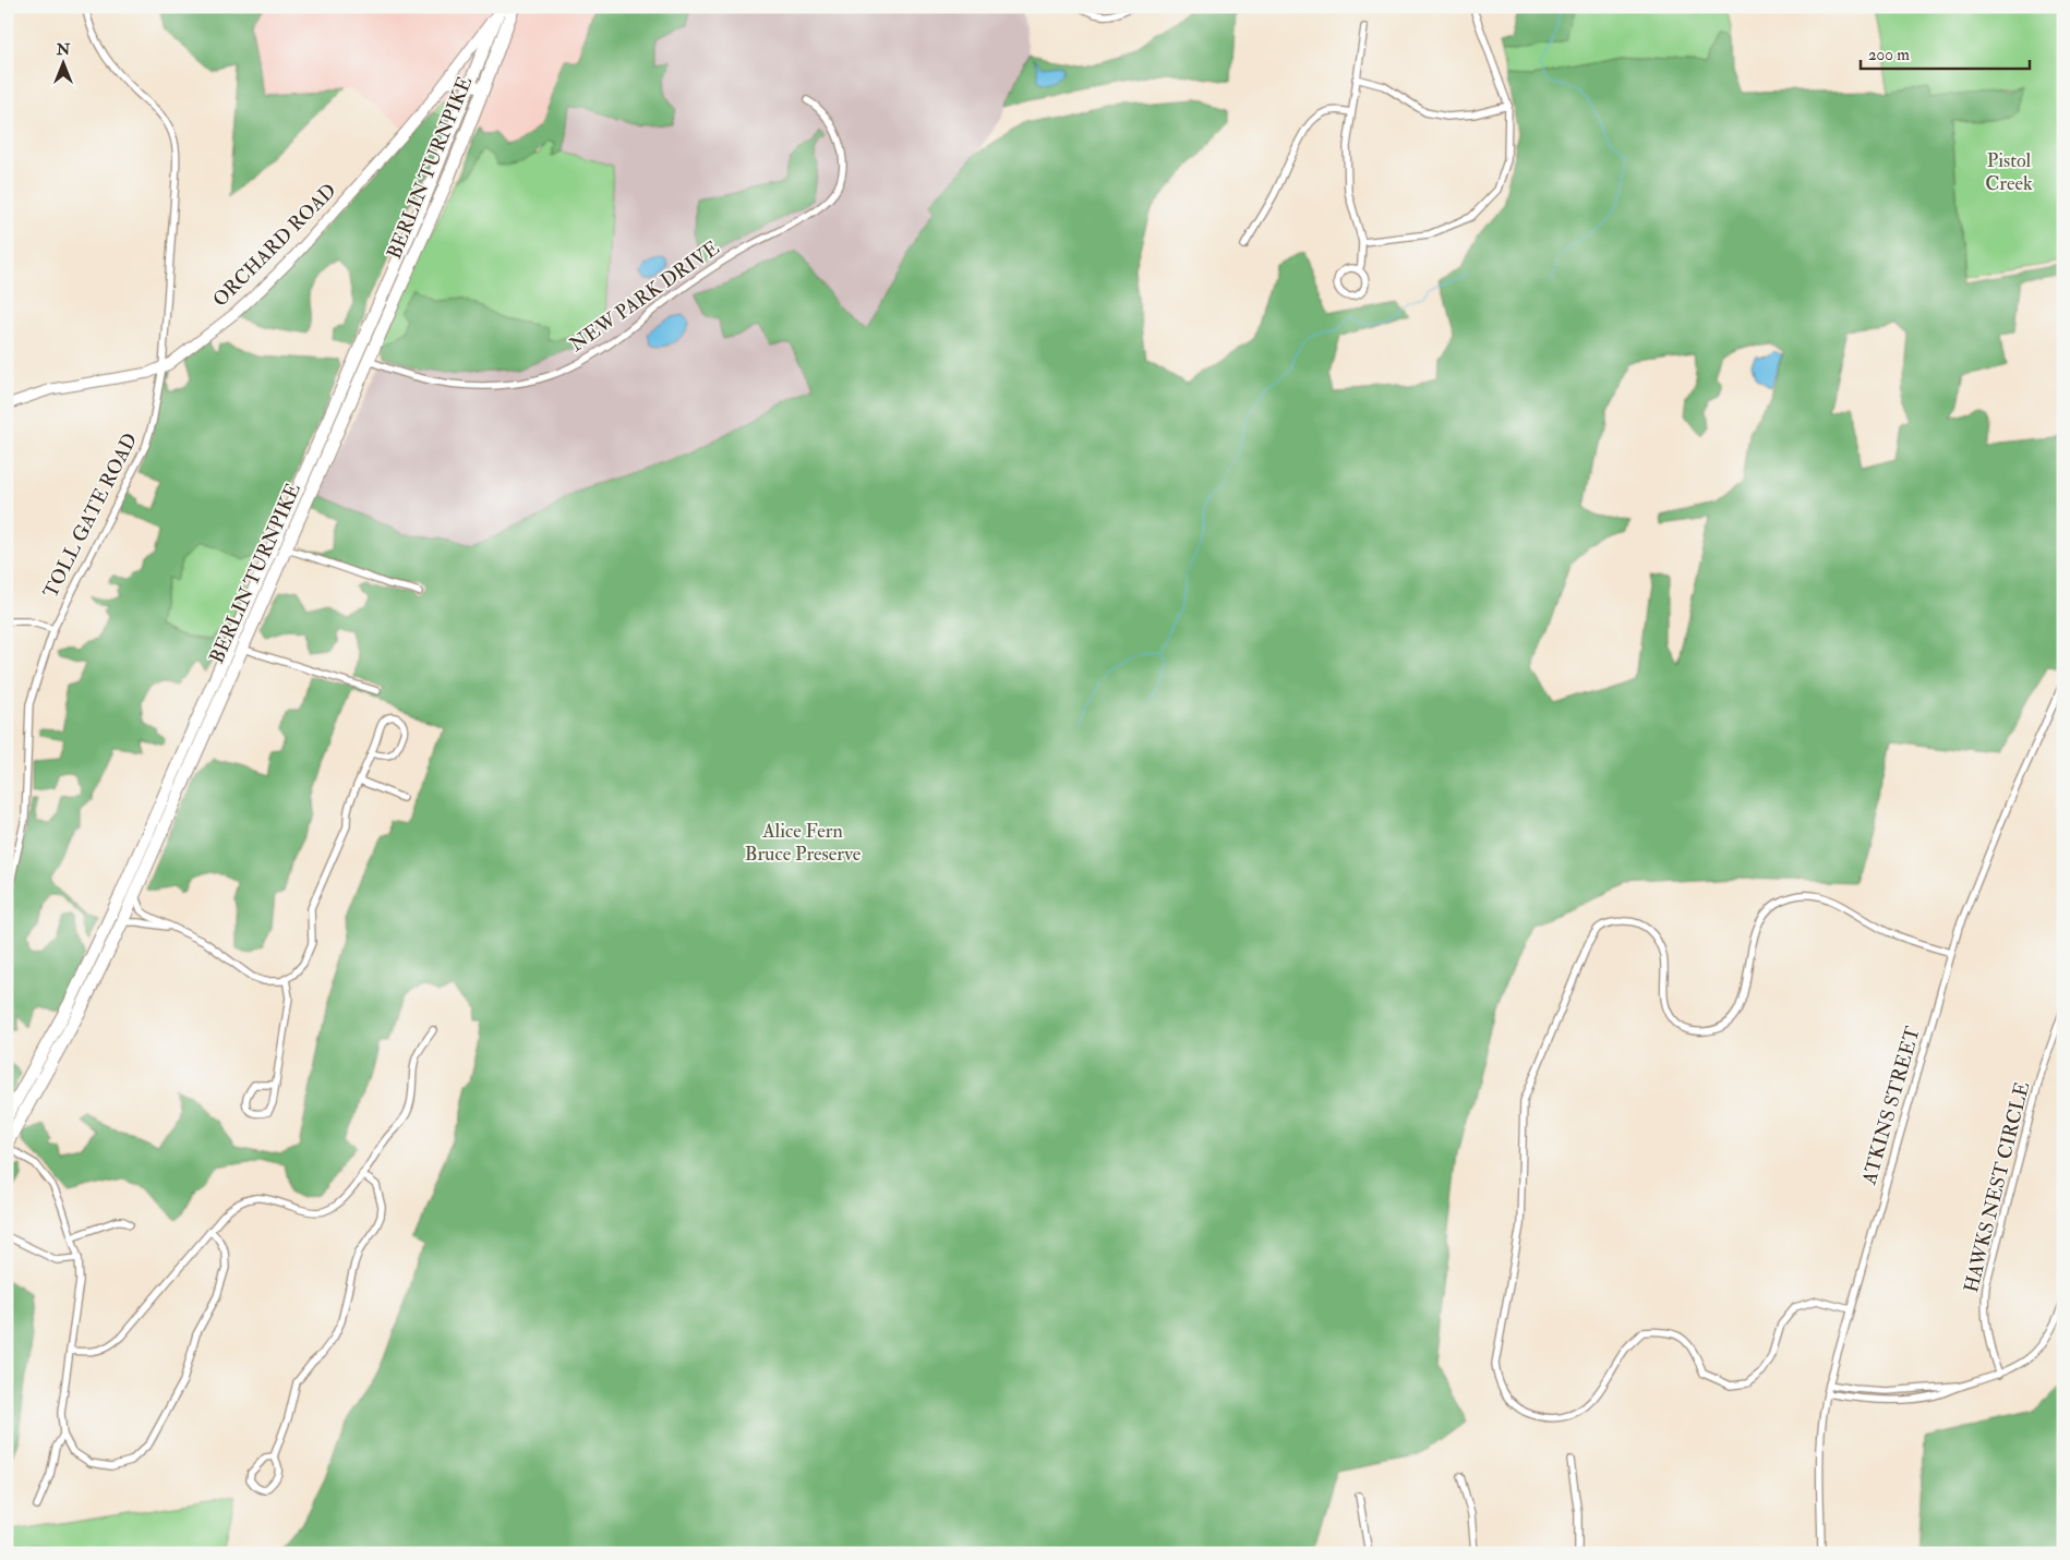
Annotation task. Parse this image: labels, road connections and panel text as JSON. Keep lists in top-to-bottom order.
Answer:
{
  "streets": {
    "highway": ["BERLIN TURNPIKE"],
    "street": [
      "ORCHARD ROAD",
      "NEW PARK DRIVE",
      "TOLL GATE ROAD",
      "ATKINS STREET",
      "HAWKS NEST CIRCLE"
    ]
  },
  "crossings": [
    ["BERLIN TURNPIKE", "ORCHARD ROAD"],
    ["BERLIN TURNPIKE", "NEW PARK DRIVE"],
    ["ORCHARD ROAD", "TOLL GATE ROAD"]
  ],
  "parks": ["Pistol Creek", "Alice Fern Bruce Preserve"],
  "scale_bar": "200 m",
  "north": "top"
}
